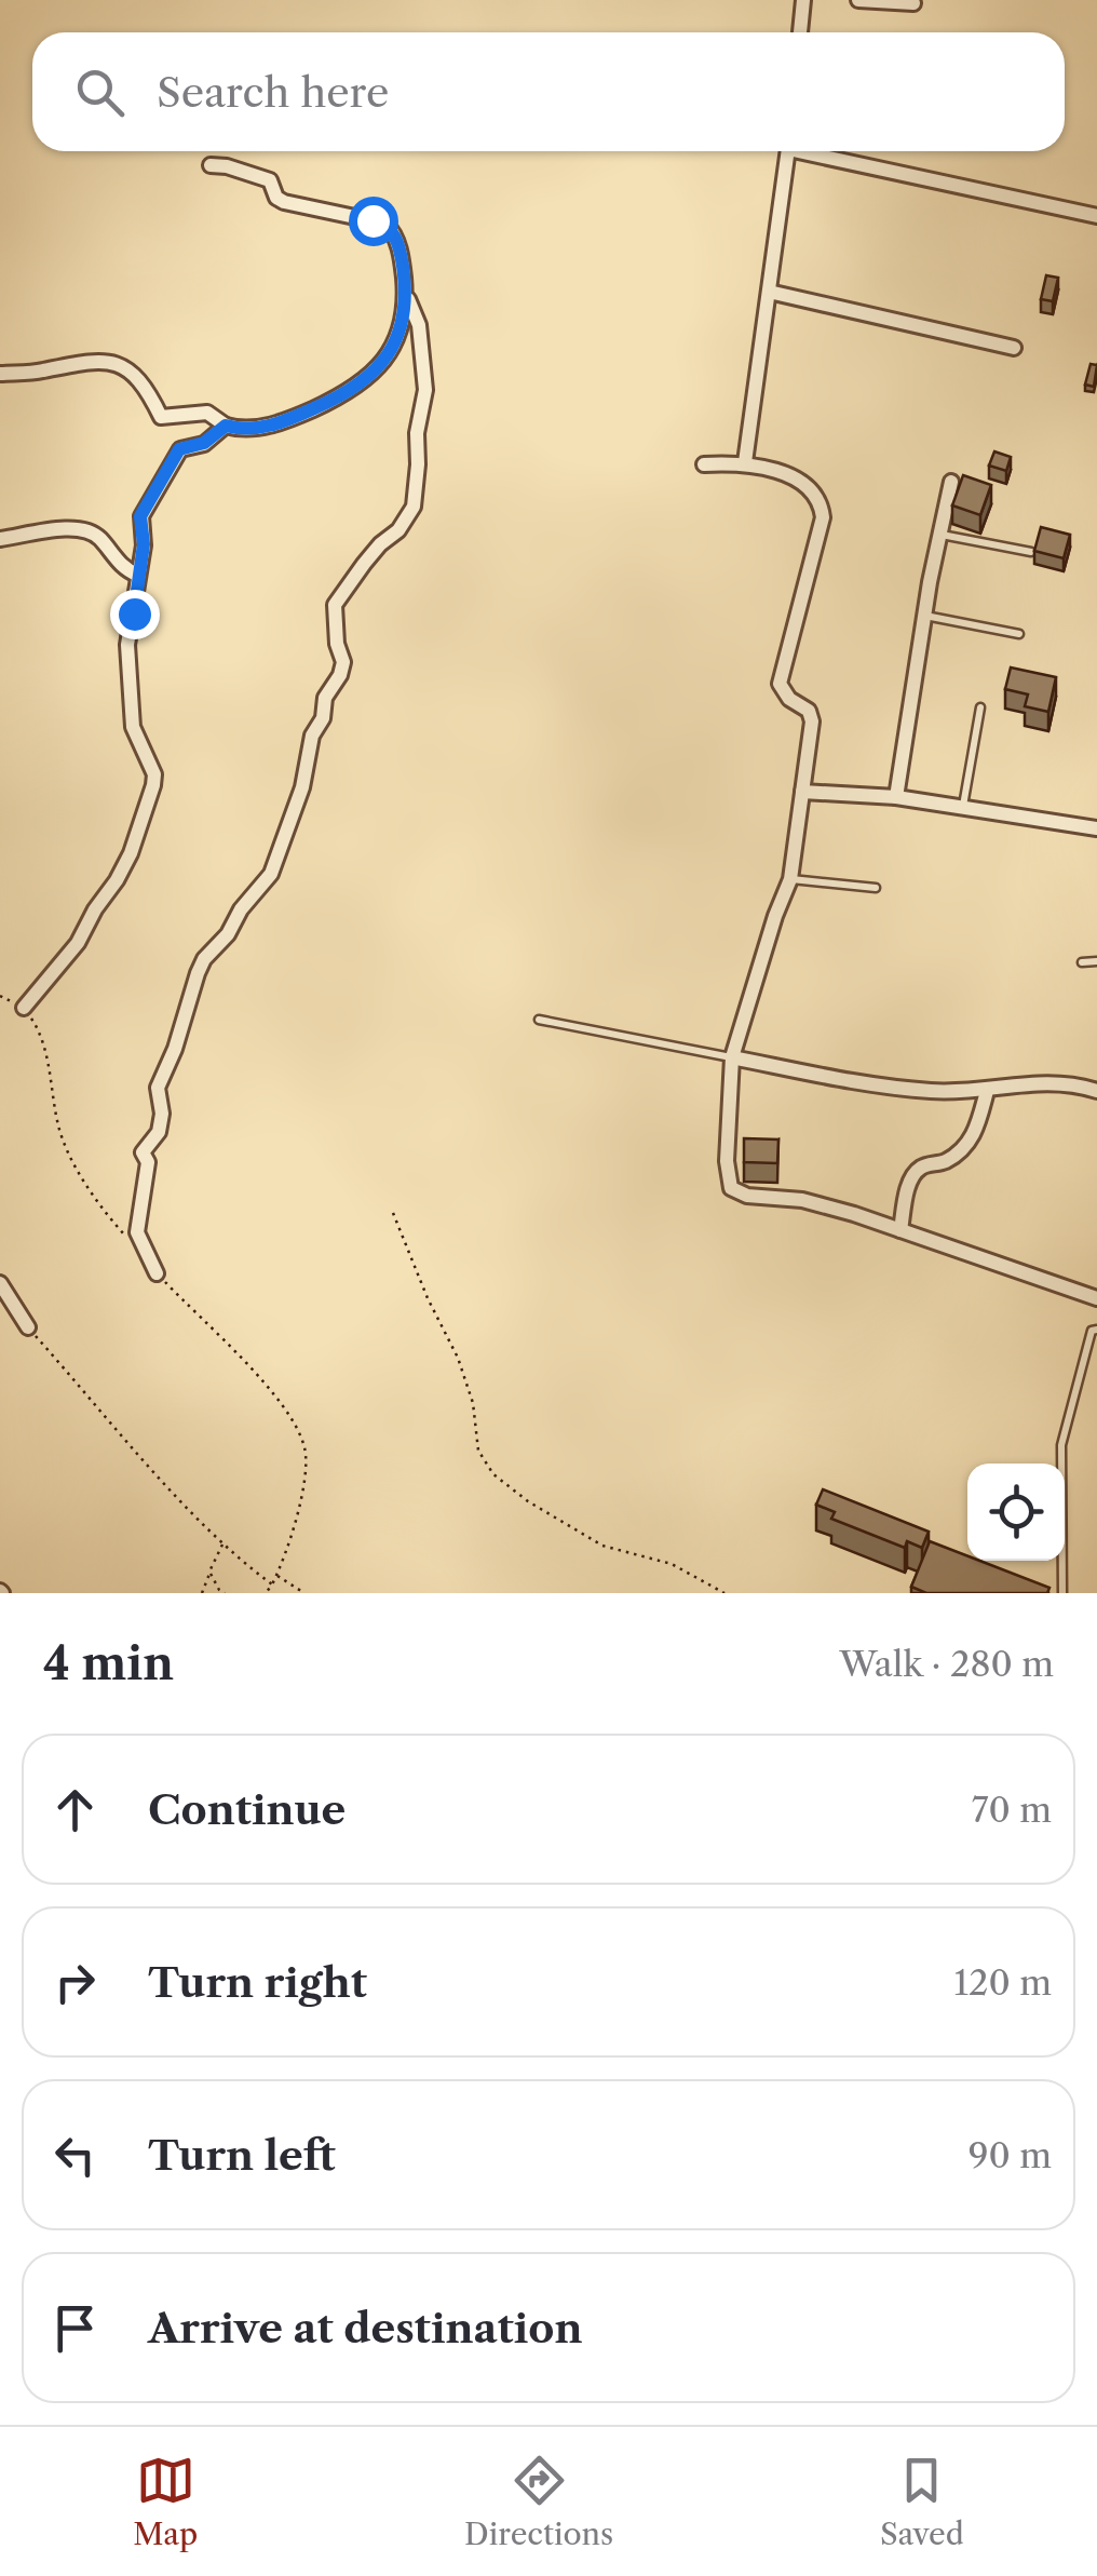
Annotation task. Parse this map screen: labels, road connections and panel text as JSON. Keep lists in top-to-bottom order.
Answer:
{
  "page": {
    "search": "Search here",
    "heading": ["4 min", "Walk · 280 m"],
    "list": [
      ["Continue", "70 m"],
      ["Turn right", "120 m"],
      ["Turn left", "90 m"],
      "Arrive at destination"
    ],
    "nav": ["Map", "Directions", "Saved"]
  }
}
